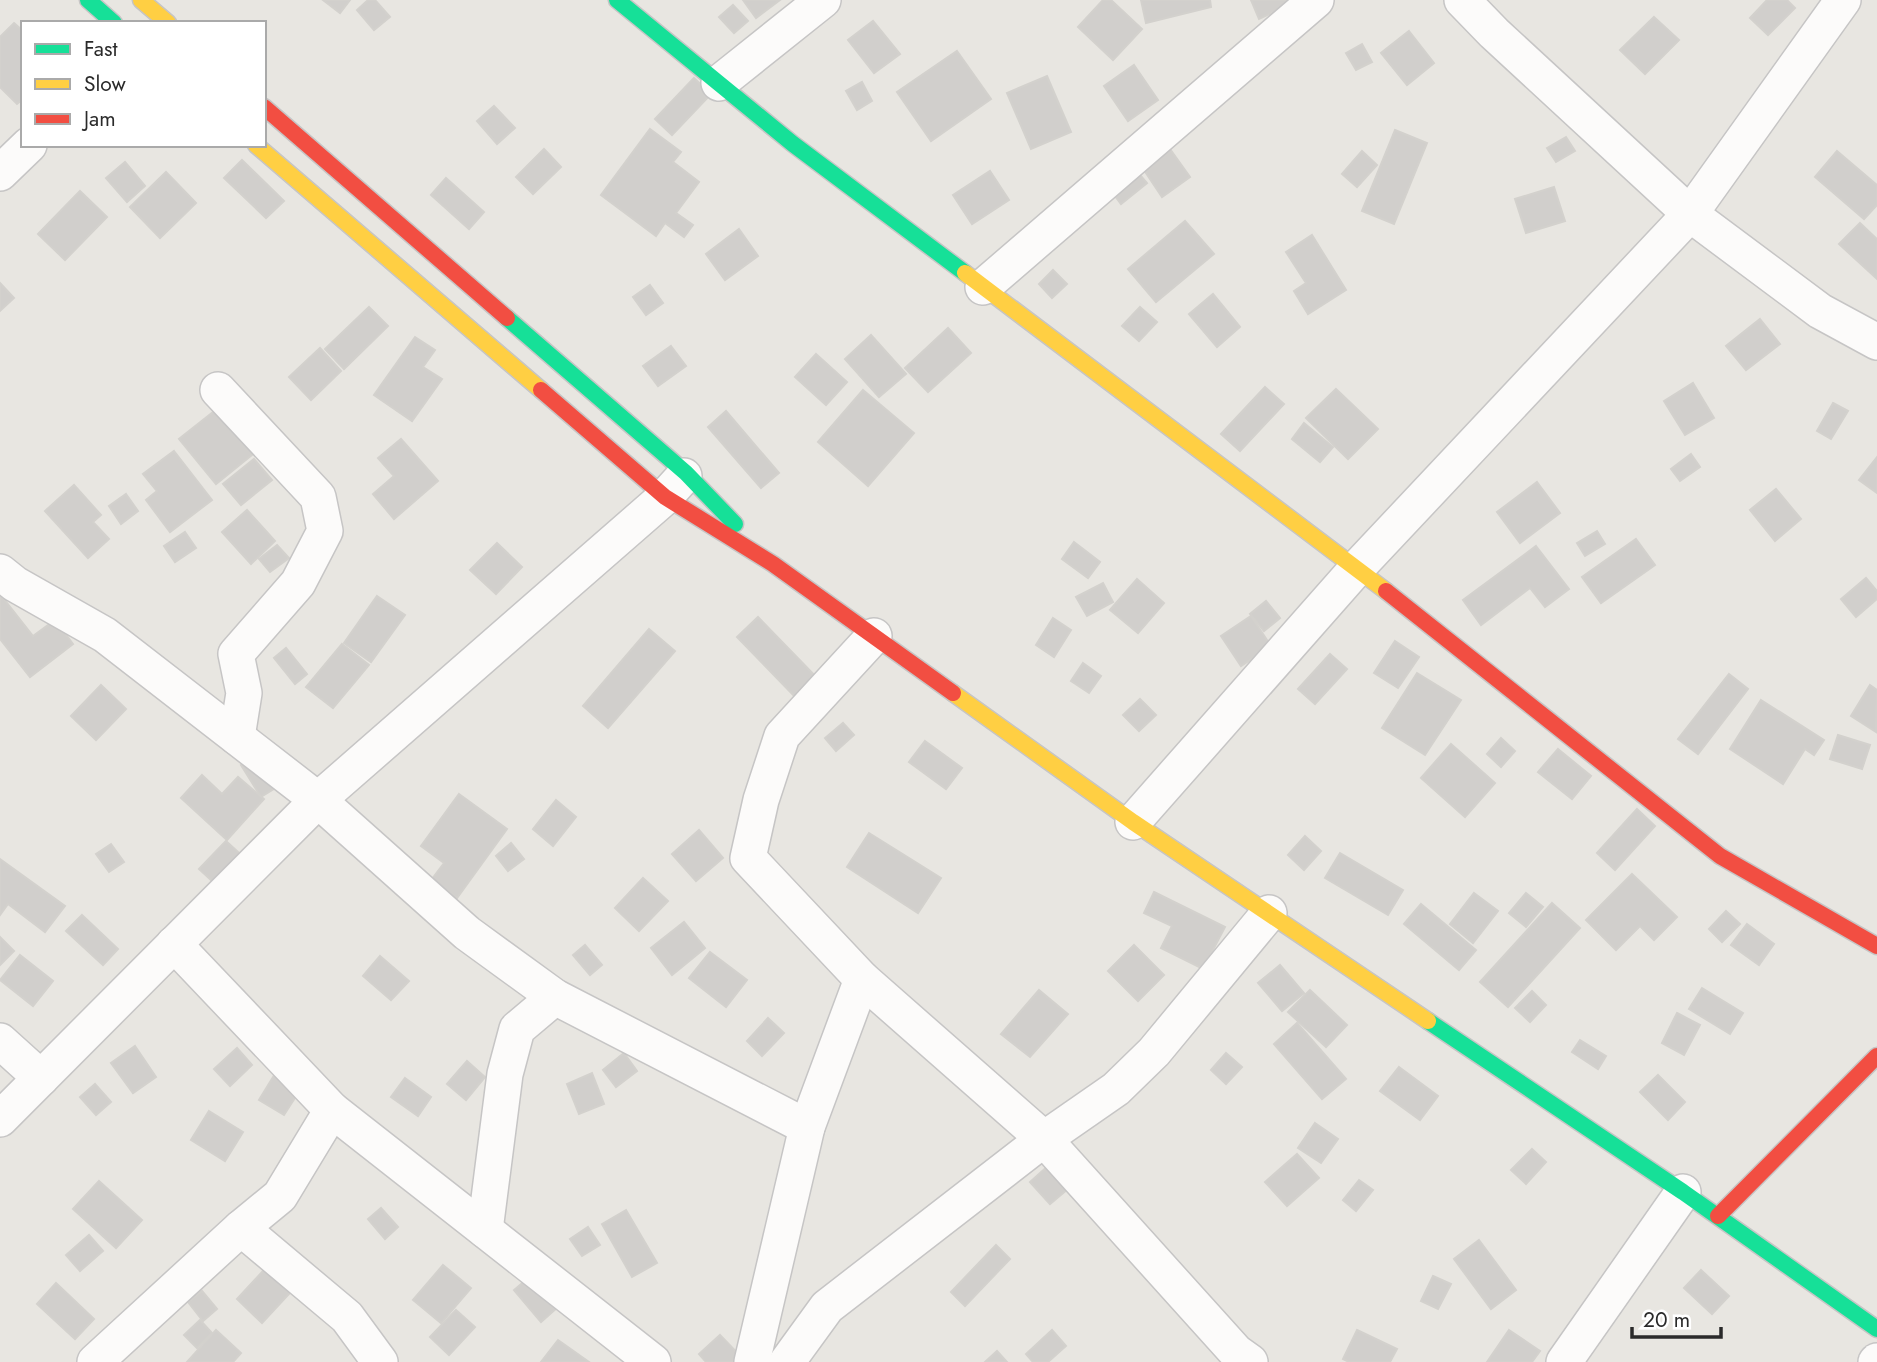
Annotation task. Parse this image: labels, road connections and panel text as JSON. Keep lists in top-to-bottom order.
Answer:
{
  "legend": ["Fast", "Slow", "Jam"],
  "scale_bar": "20 m"
}
